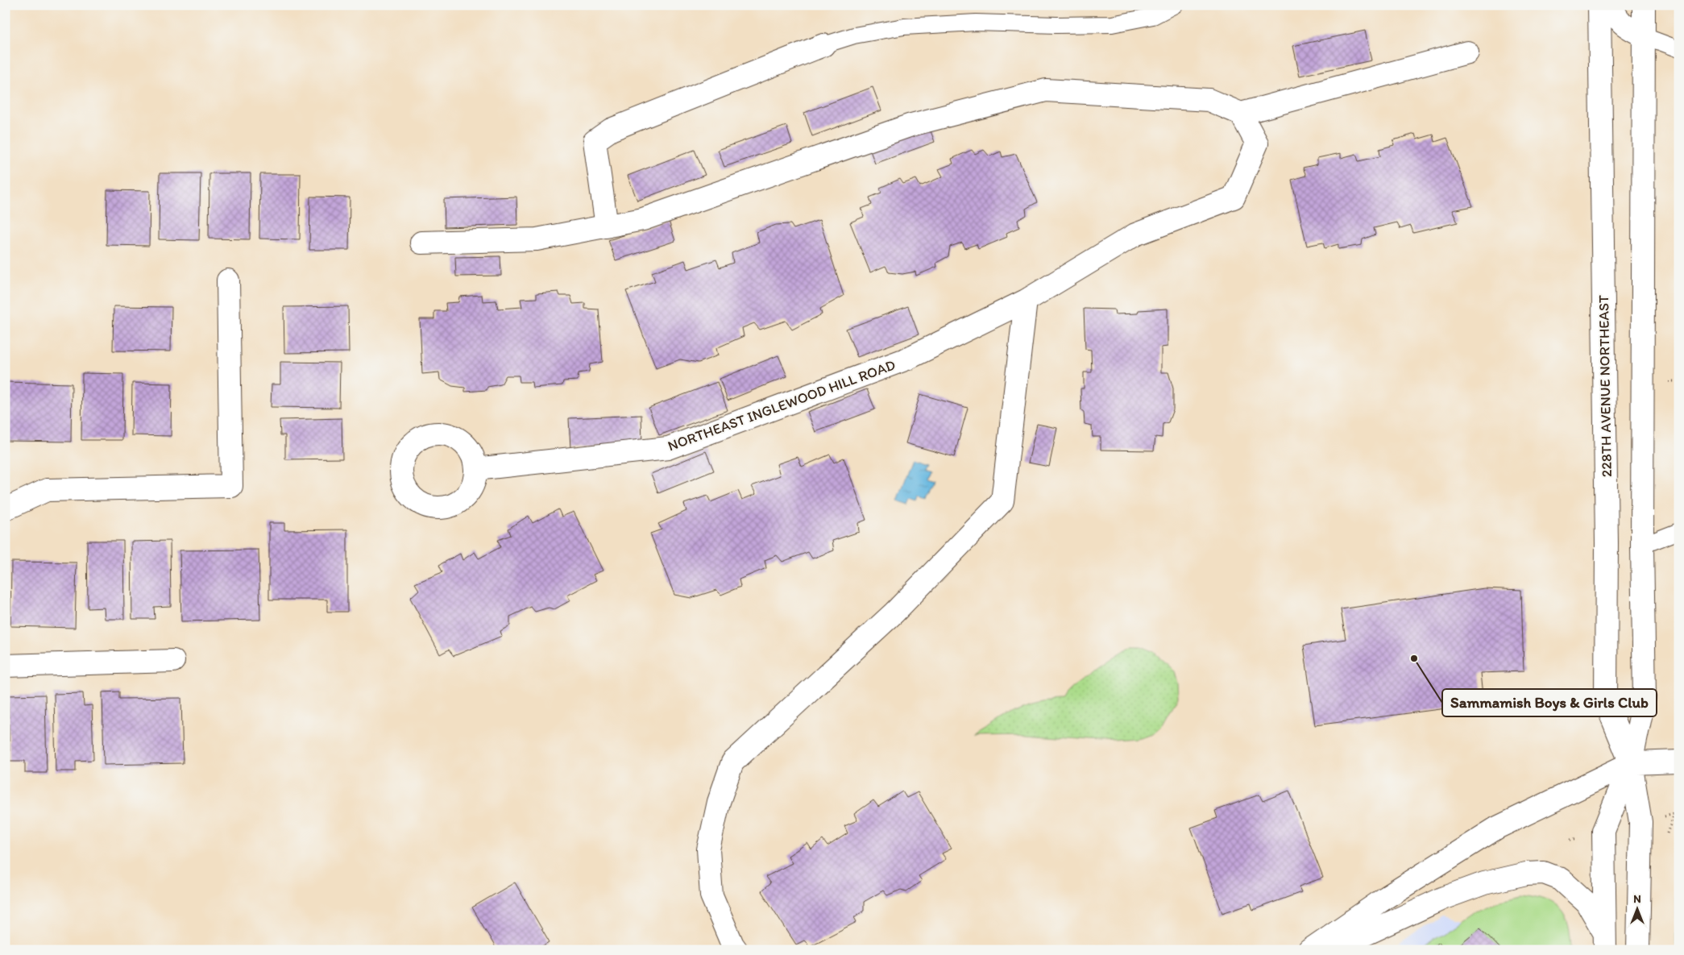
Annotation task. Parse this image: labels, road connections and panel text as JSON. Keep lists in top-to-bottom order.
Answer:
{
  "streets": {
    "street": ["228TH AVENUE NORTHEAST", "NORTHEAST INGLEWOOD HILL ROAD"]
  },
  "places": ["Sammamish Boys & Girls Club"],
  "north": "top"
}
